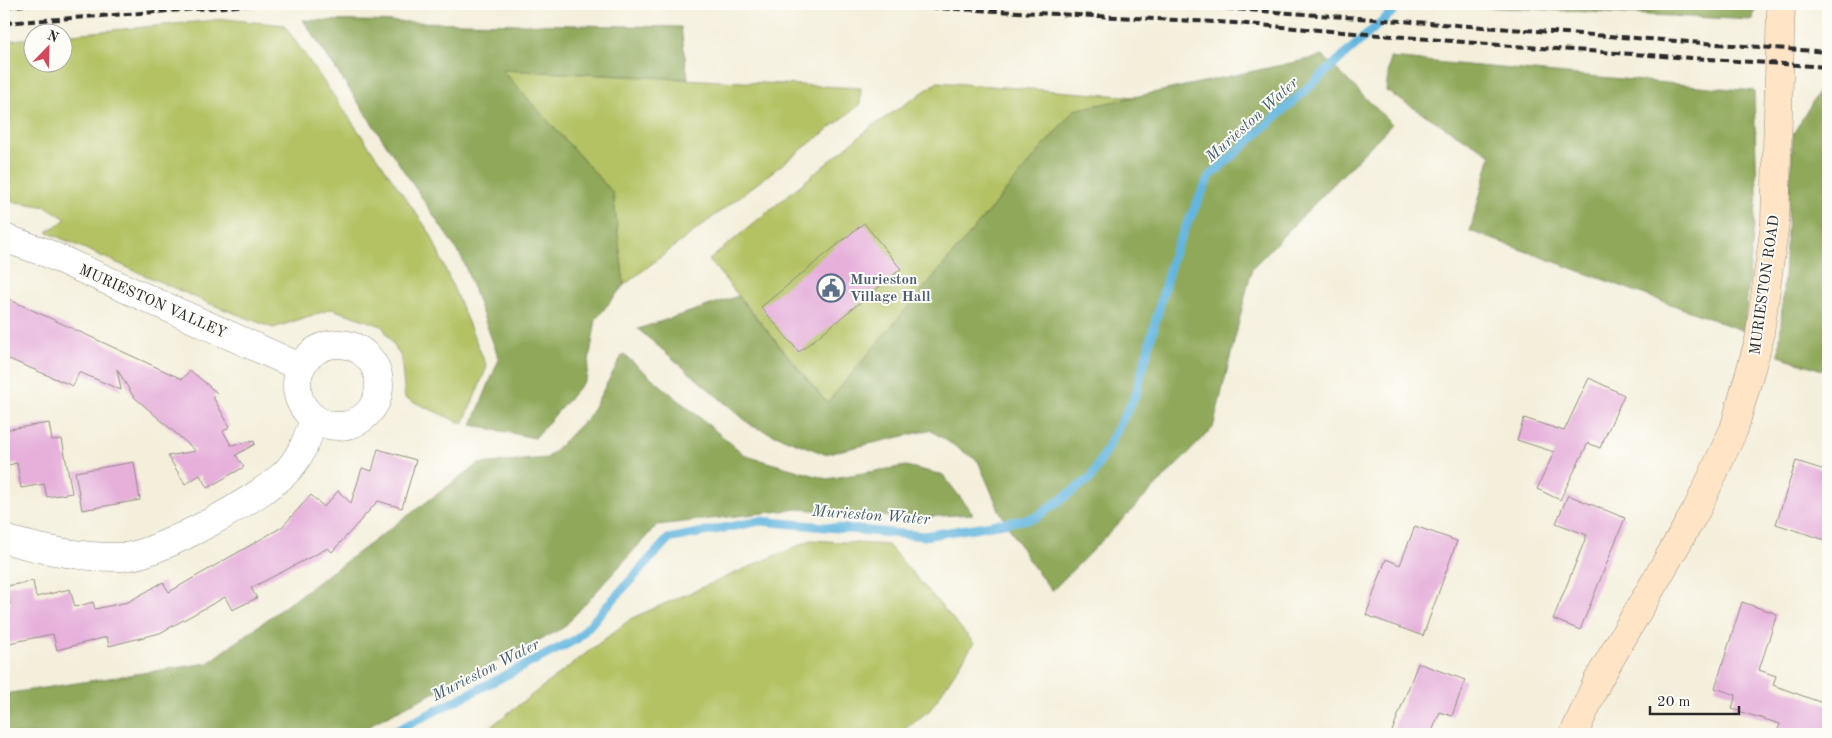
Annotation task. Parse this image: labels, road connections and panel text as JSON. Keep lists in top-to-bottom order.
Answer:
{
  "streets": {
    "street": ["MURIESTON ROAD", "MURIESTON VALLEY"]
  },
  "water": ["Murieston Water"],
  "places": {
    "public building": ["Murieston Village Hall"]
  },
  "scale_bar": "20 m",
  "north": "top right"
}
